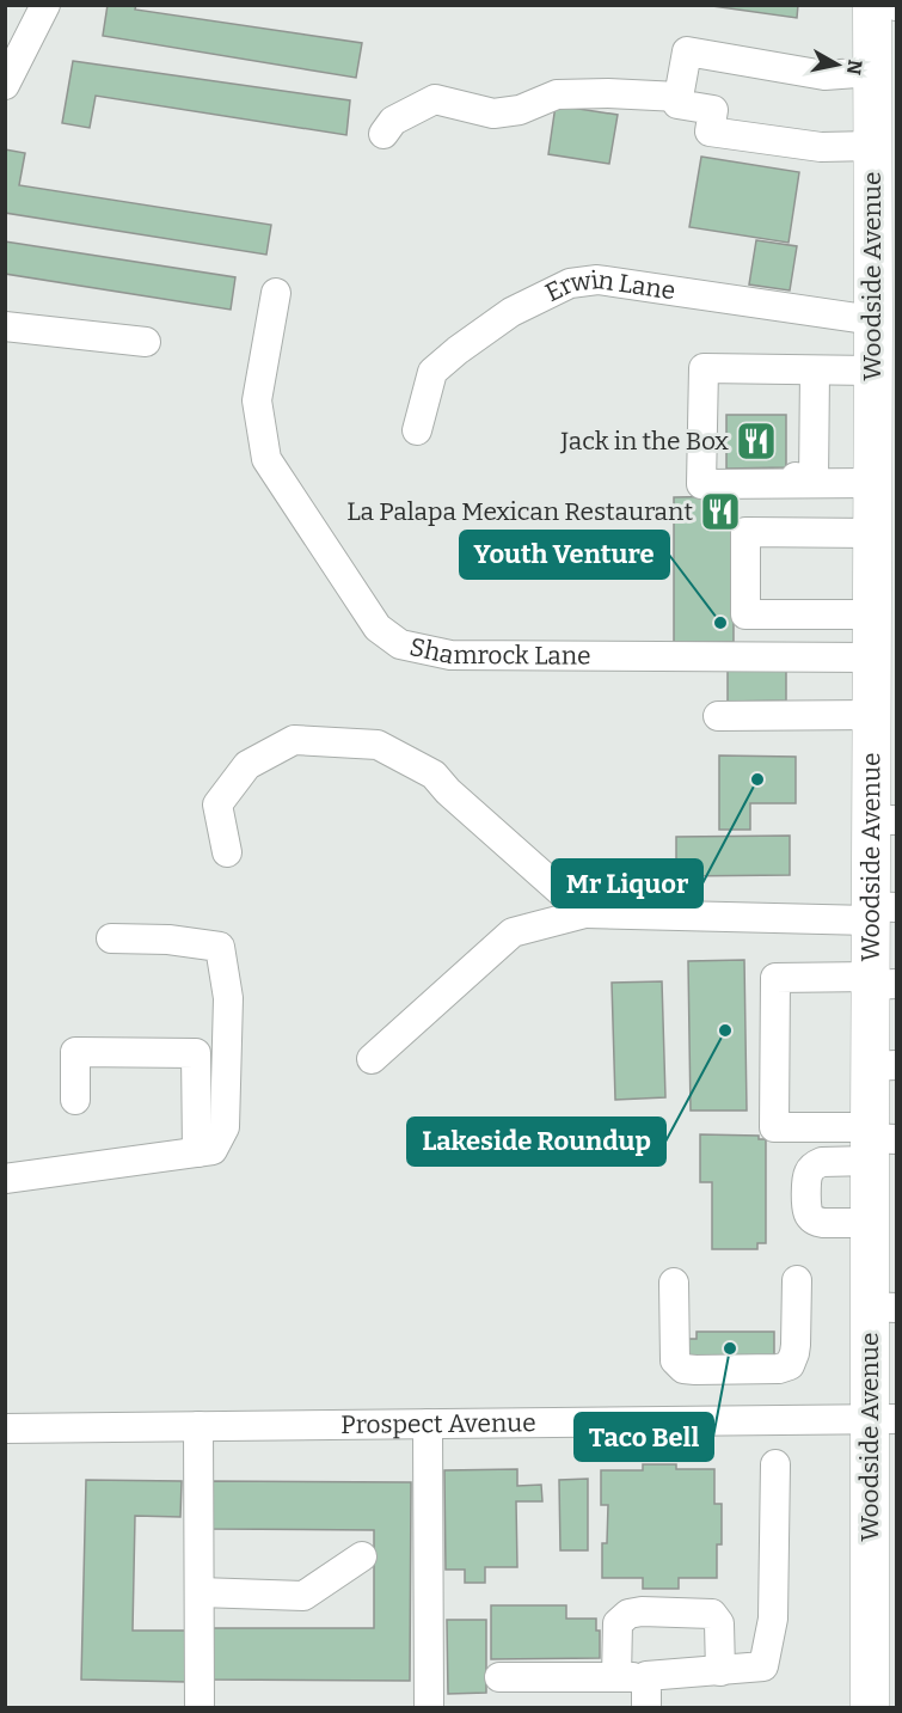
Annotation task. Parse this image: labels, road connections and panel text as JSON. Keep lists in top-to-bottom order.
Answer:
{
  "streets": {
    "main road": ["Woodside Avenue"],
    "street": ["Erwin Lane", "Shamrock Lane", "Prospect Avenue"]
  },
  "crossings": [
    ["Woodside Avenue", "Erwin Lane"],
    ["Woodside Avenue", "Shamrock Lane"],
    ["Woodside Avenue", "Prospect Avenue"]
  ],
  "places": {
    "restaurant": ["Jack in the Box", "La Palapa Mexican Restaurant"],
    "other": [
      "Youth Venture",
      "Mr Liquor",
      "Lakeside Roundup",
      "Taco Bell"
    ]
  },
  "north": "right"
}
